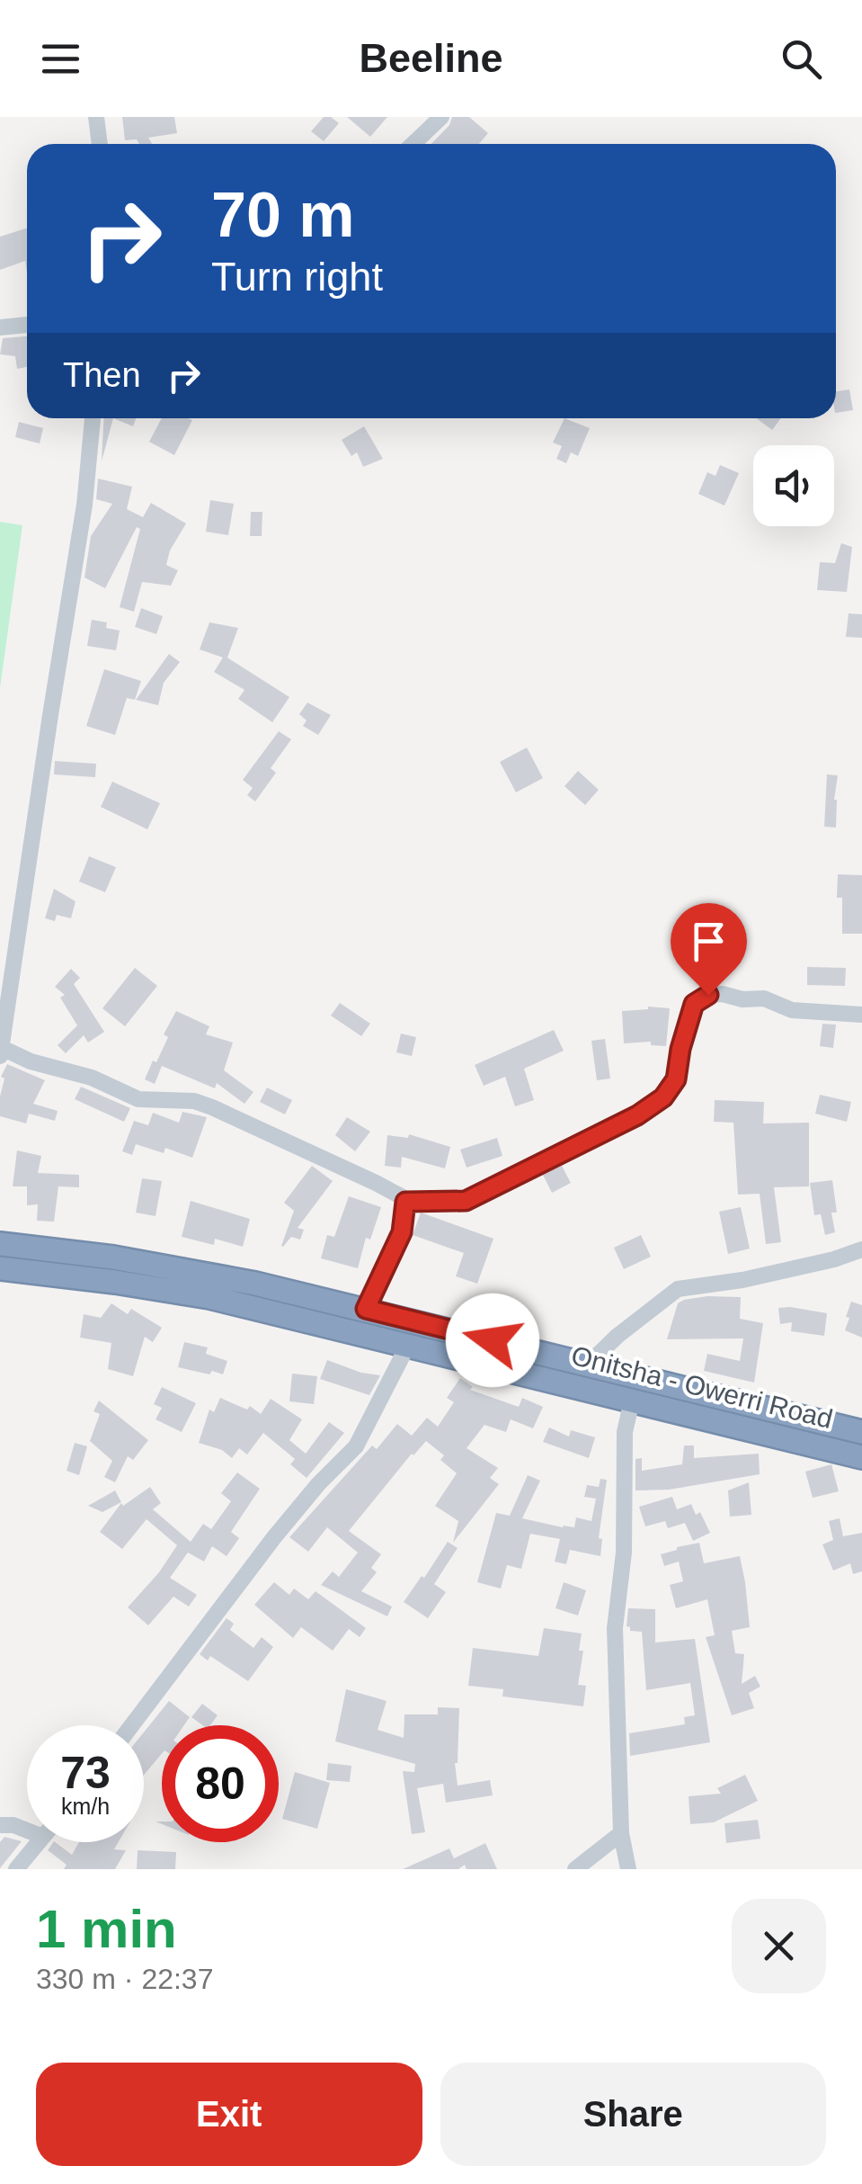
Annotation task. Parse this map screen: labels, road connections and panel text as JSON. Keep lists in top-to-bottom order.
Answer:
{
  "streets": {
    "highway": ["Onitsha - Owerri Road"]
  },
  "page": {
    "header": "Beeline",
    "turn": ["70 m", "Turn right"],
    "then": "Then",
    "speed": "73 km/h",
    "limit": "80",
    "heading": ["1 min", "330 m · 22:37"],
    "buttons": ["Exit", "Share"]
  }
}
